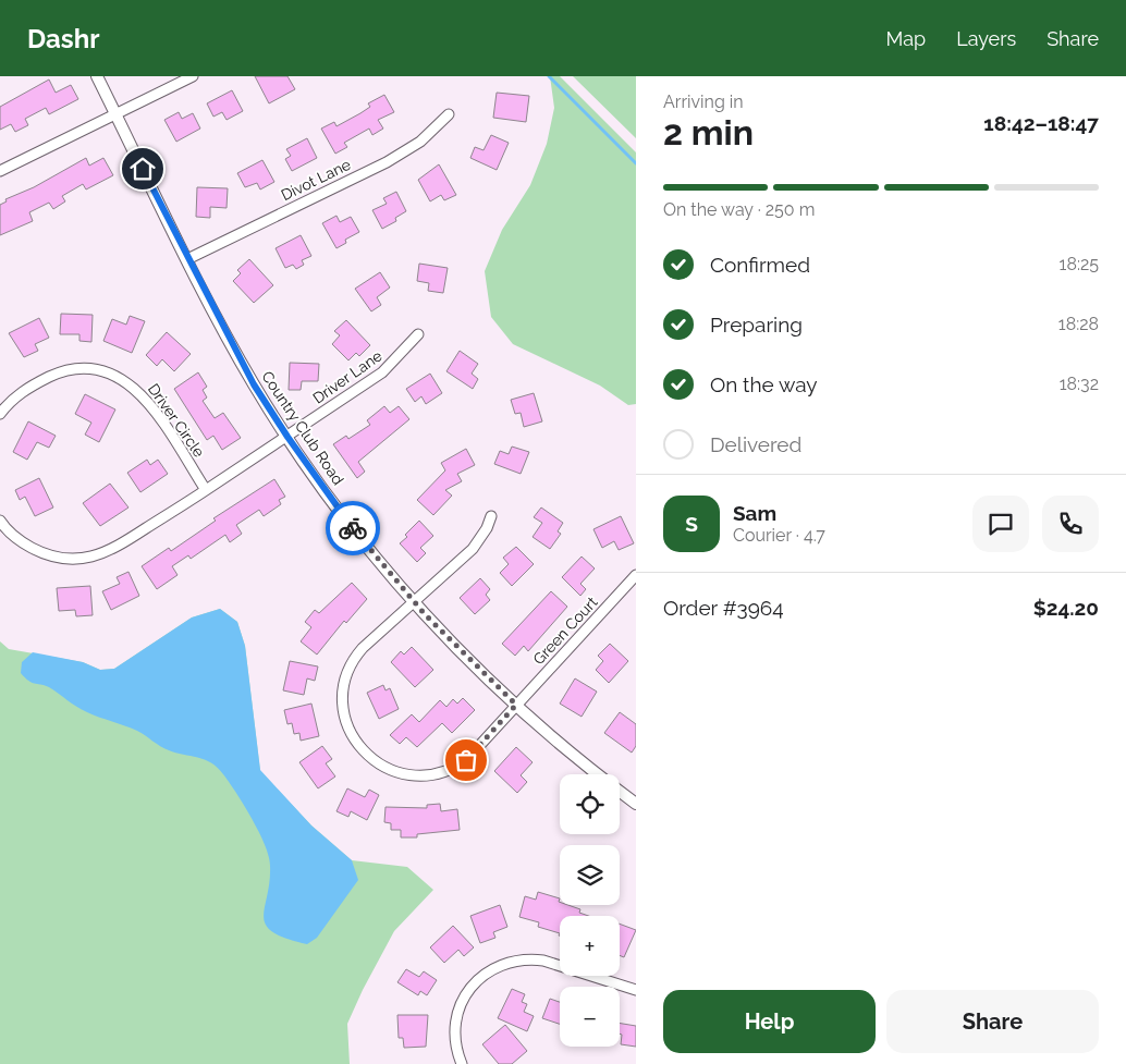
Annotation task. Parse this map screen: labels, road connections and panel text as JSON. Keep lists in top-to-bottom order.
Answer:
{
  "streets": {
    "street": [
      "Divot Lane",
      "Driver Lane",
      "Driver Circle",
      "Country Club Road",
      "Green Court"
    ]
  },
  "crossings": [
    ["Divot Lane", "Country Club Road"],
    ["Driver Lane", "Country Club Road"],
    ["Country Club Road", "Green Court"]
  ],
  "page": {
    "header": "Dashr",
    "nav": ["Map", "Layers", "Share"],
    "heading": ["2 min", "Arriving in", "18:42–18:47"],
    "panel": [
      "Sam",
      "Courier · 4.7",
      "Order #3964",
      "$24.20"
    ],
    "bar": "On the way · 250 m",
    "list": [
      ["Confirmed", "18:25"],
      ["Preparing", "18:28"],
      ["On the way", "18:32"],
      "Delivered"
    ],
    "round": "S",
    "map_buttons": ["+", "−"],
    "buttons": ["Help", "Share"]
  }
}
